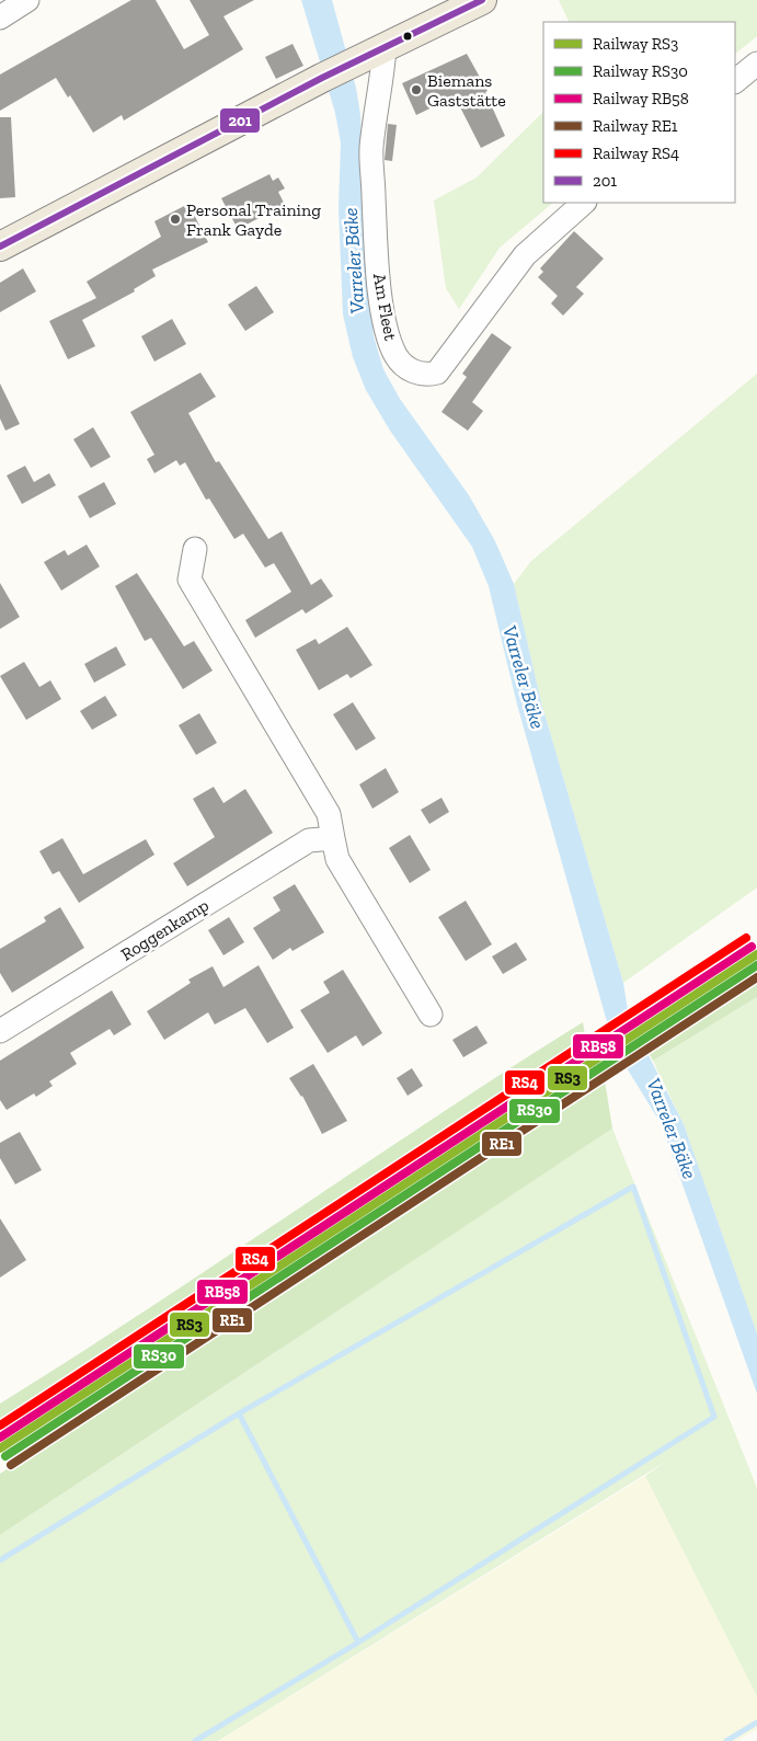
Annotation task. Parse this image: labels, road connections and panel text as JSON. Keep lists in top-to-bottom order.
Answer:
{
  "streets": {
    "street": ["Am Fleet", "Roggenkamp"]
  },
  "water": ["Varreler Bäke"],
  "places": ["Biemans Gaststätte", "Personal Training Frank Gayde"],
  "lines": [
    "transit line 201",
    "rail line RS4",
    "rail line RB58",
    "rail line RS3",
    "rail line RS30",
    "rail line RE1"
  ],
  "legend": [
    "Railway RS3",
    "Railway RS30",
    "Railway RB58",
    "Railway RE1",
    "Railway RS4",
    "201"
  ]
}
